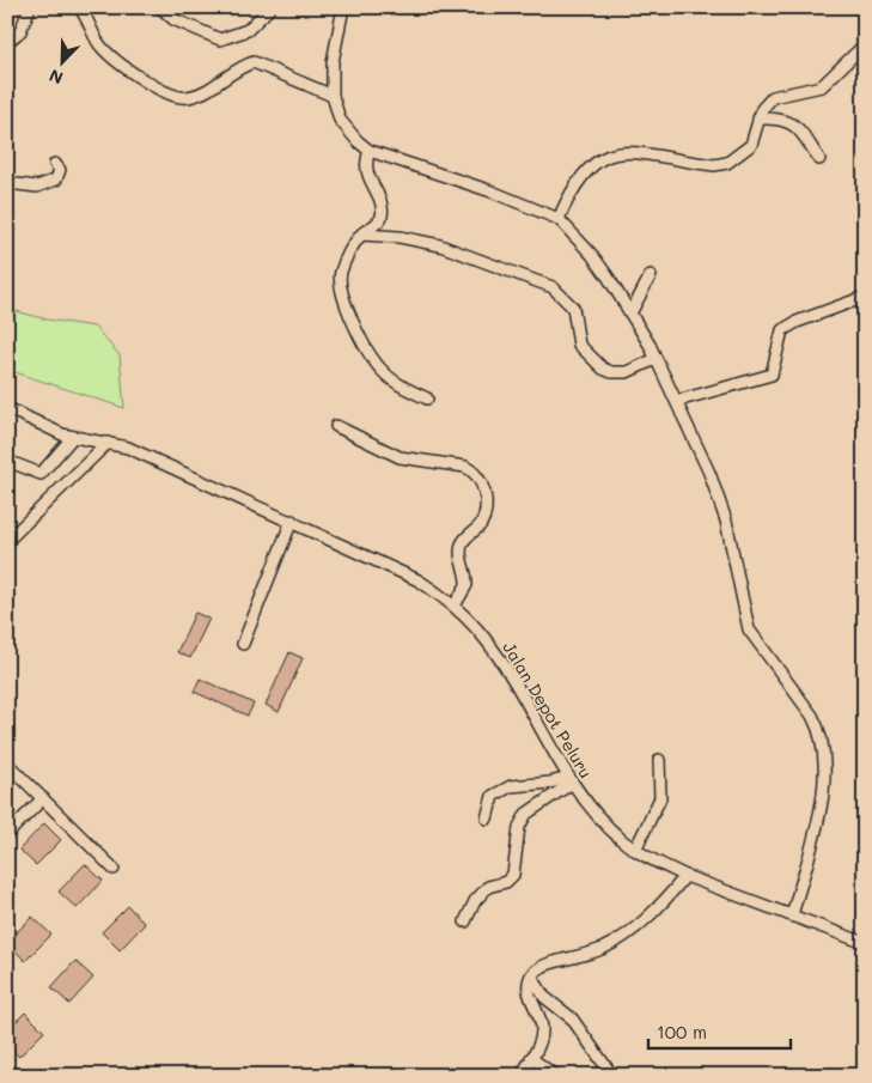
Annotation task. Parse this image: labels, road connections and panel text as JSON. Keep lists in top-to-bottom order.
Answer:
{
  "streets": {
    "street": ["Jalan Depot Peluru"]
  },
  "scale_bar": "100 m",
  "north": "bottom left"
}
